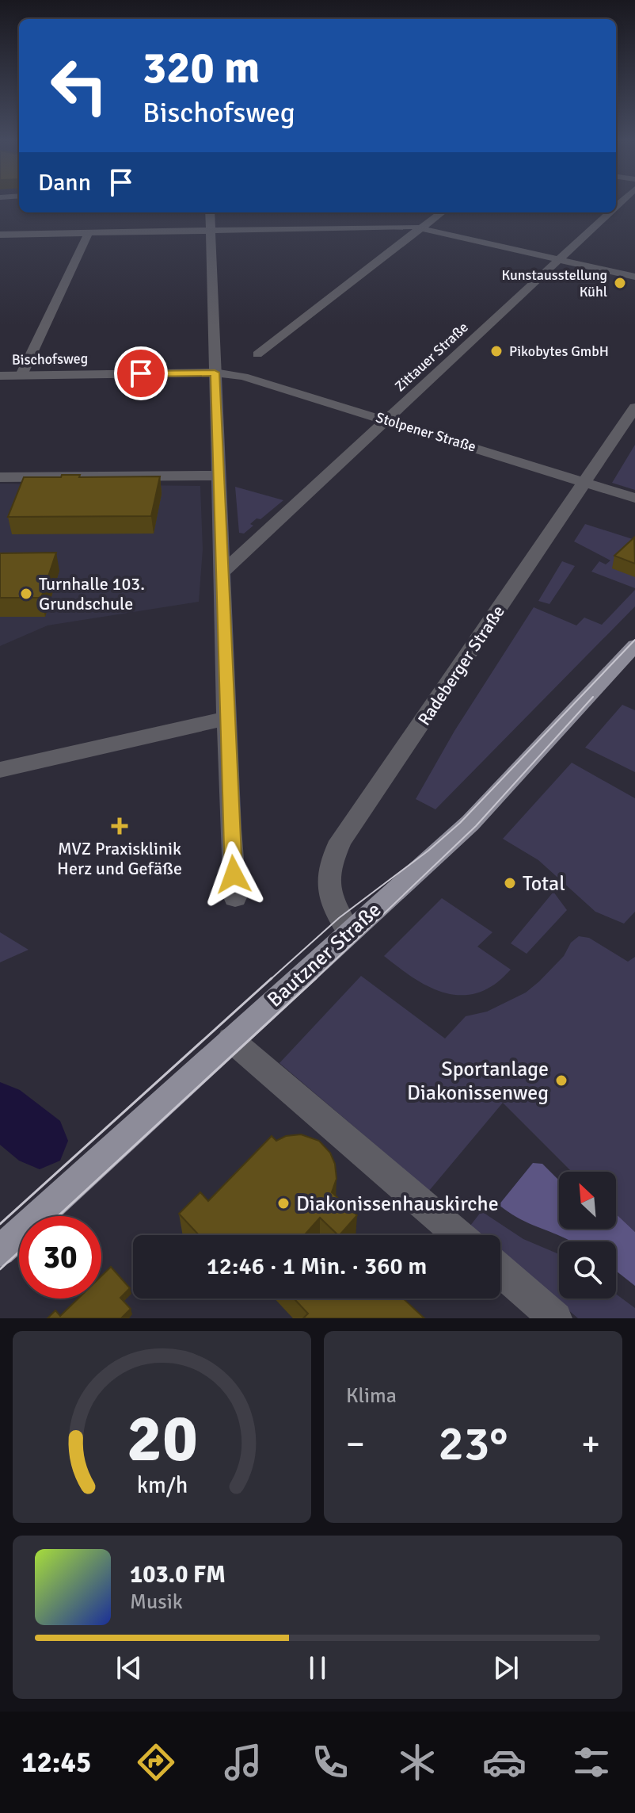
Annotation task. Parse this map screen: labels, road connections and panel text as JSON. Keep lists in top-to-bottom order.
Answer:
{
  "streets": {
    "main road": ["Bautzner Straße"],
    "street": [
      "Zittauer Straße",
      "Bischofsweg",
      "Stolpener Straße",
      "Radeberger Straße"
    ]
  },
  "crossings": [
    ["Zittauer Straße", "Stolpener Straße"],
    ["Bischofsweg", "Stolpener Straße"],
    ["Stolpener Straße", "Radeberger Straße"],
    ["Radeberger Straße", "Bautzner Straße"]
  ],
  "places": {
    "other": [
      "Kunstausstellung Kühl",
      "Pikobytes GmbH",
      "Turnhalle 103. Grundschule",
      "Total",
      "Sportanlage Diakonissenweg",
      "Diakonissenhauskirche"
    ],
    "health": ["MVZ Praxisklinik Herz und Gefäße"]
  },
  "north": "top left",
  "page": {
    "turn": ["320 m", "Bischofsweg"],
    "then": "Dann",
    "limit": "30",
    "trip": "12:46 · 1 Min. · 360 m",
    "tile": "Klima",
    "heat": ["−", "23°", "+"],
    "song": ["103.0 FM", "Musik"],
    "tabs": "12:45",
    "gauge": ["20", "km/h"]
  }
}
